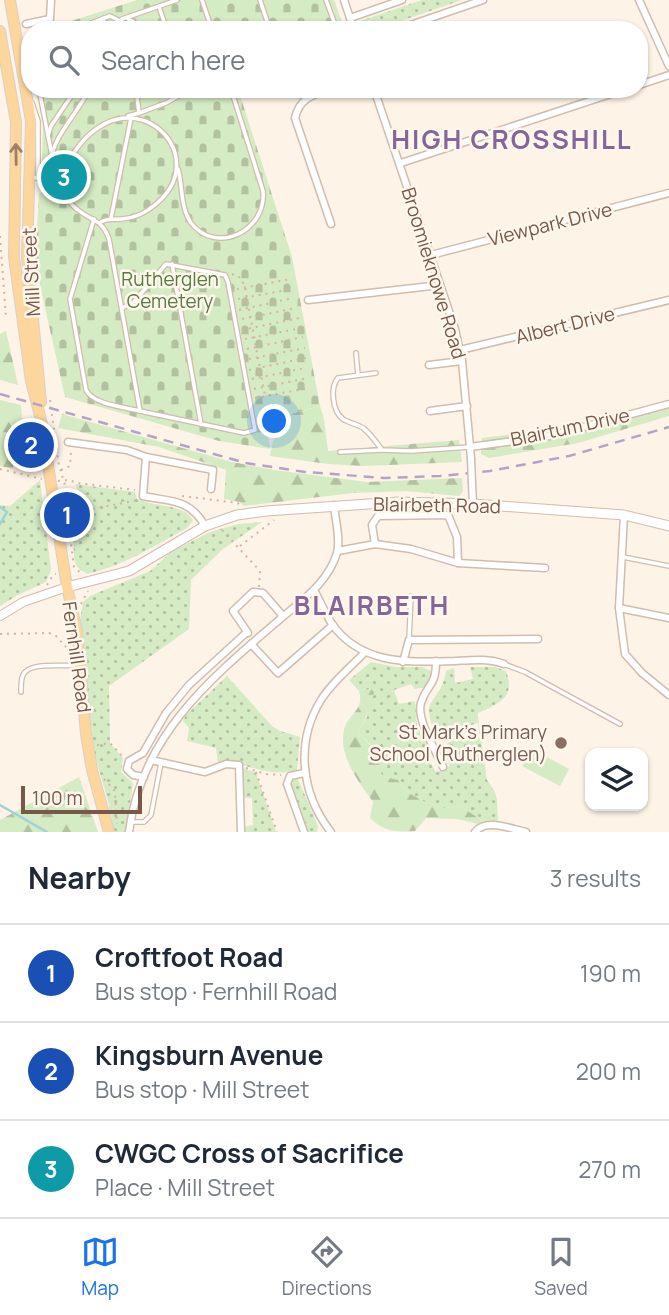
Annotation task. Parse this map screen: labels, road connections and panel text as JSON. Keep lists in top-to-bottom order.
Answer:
{
  "streets": {
    "main road": ["Mill Street", "Blairbeth Road", "Fernhill Road"],
    "street": [
      "Viewpark Drive",
      "Broomieknowe Road",
      "Albert Drive",
      "Blairtum Drive"
    ]
  },
  "crossings": [
    ["Viewpark Drive", "Broomieknowe Road"],
    ["Mill Street", "Fernhill Road"],
    ["Broomieknowe Road", "Albert Drive"],
    ["Broomieknowe Road", "Blairtum Drive"],
    ["Broomieknowe Road", "Blairbeth Road"],
    ["Blairbeth Road", "Fernhill Road"]
  ],
  "districts": ["HIGH CROSSHILL", "BLAIRBETH"],
  "parks": ["Rutherglen Cemetery"],
  "places": ["St Mark's Primary School (Rutherglen)"],
  "scale_bar": "100 m",
  "page": {
    "search": "Search here",
    "pins": ["3", "2", "1"],
    "scale": "100 m",
    "heading": ["Nearby", "3 results"],
    "list": [
      {
        "mark": "1",
        "name": "Croftfoot Road",
        "note": "Bus stop · Fernhill Road",
        "value": "190 m"
      },
      {
        "mark": "2",
        "name": "Kingsburn Avenue",
        "note": "Bus stop · Mill Street",
        "value": "200 m"
      },
      {
        "mark": "3",
        "name": "CWGC Cross of Sacrifice",
        "note": "Place · Mill Street",
        "value": "270 m"
      }
    ],
    "nav": ["Map", "Directions", "Saved"]
  }
}
